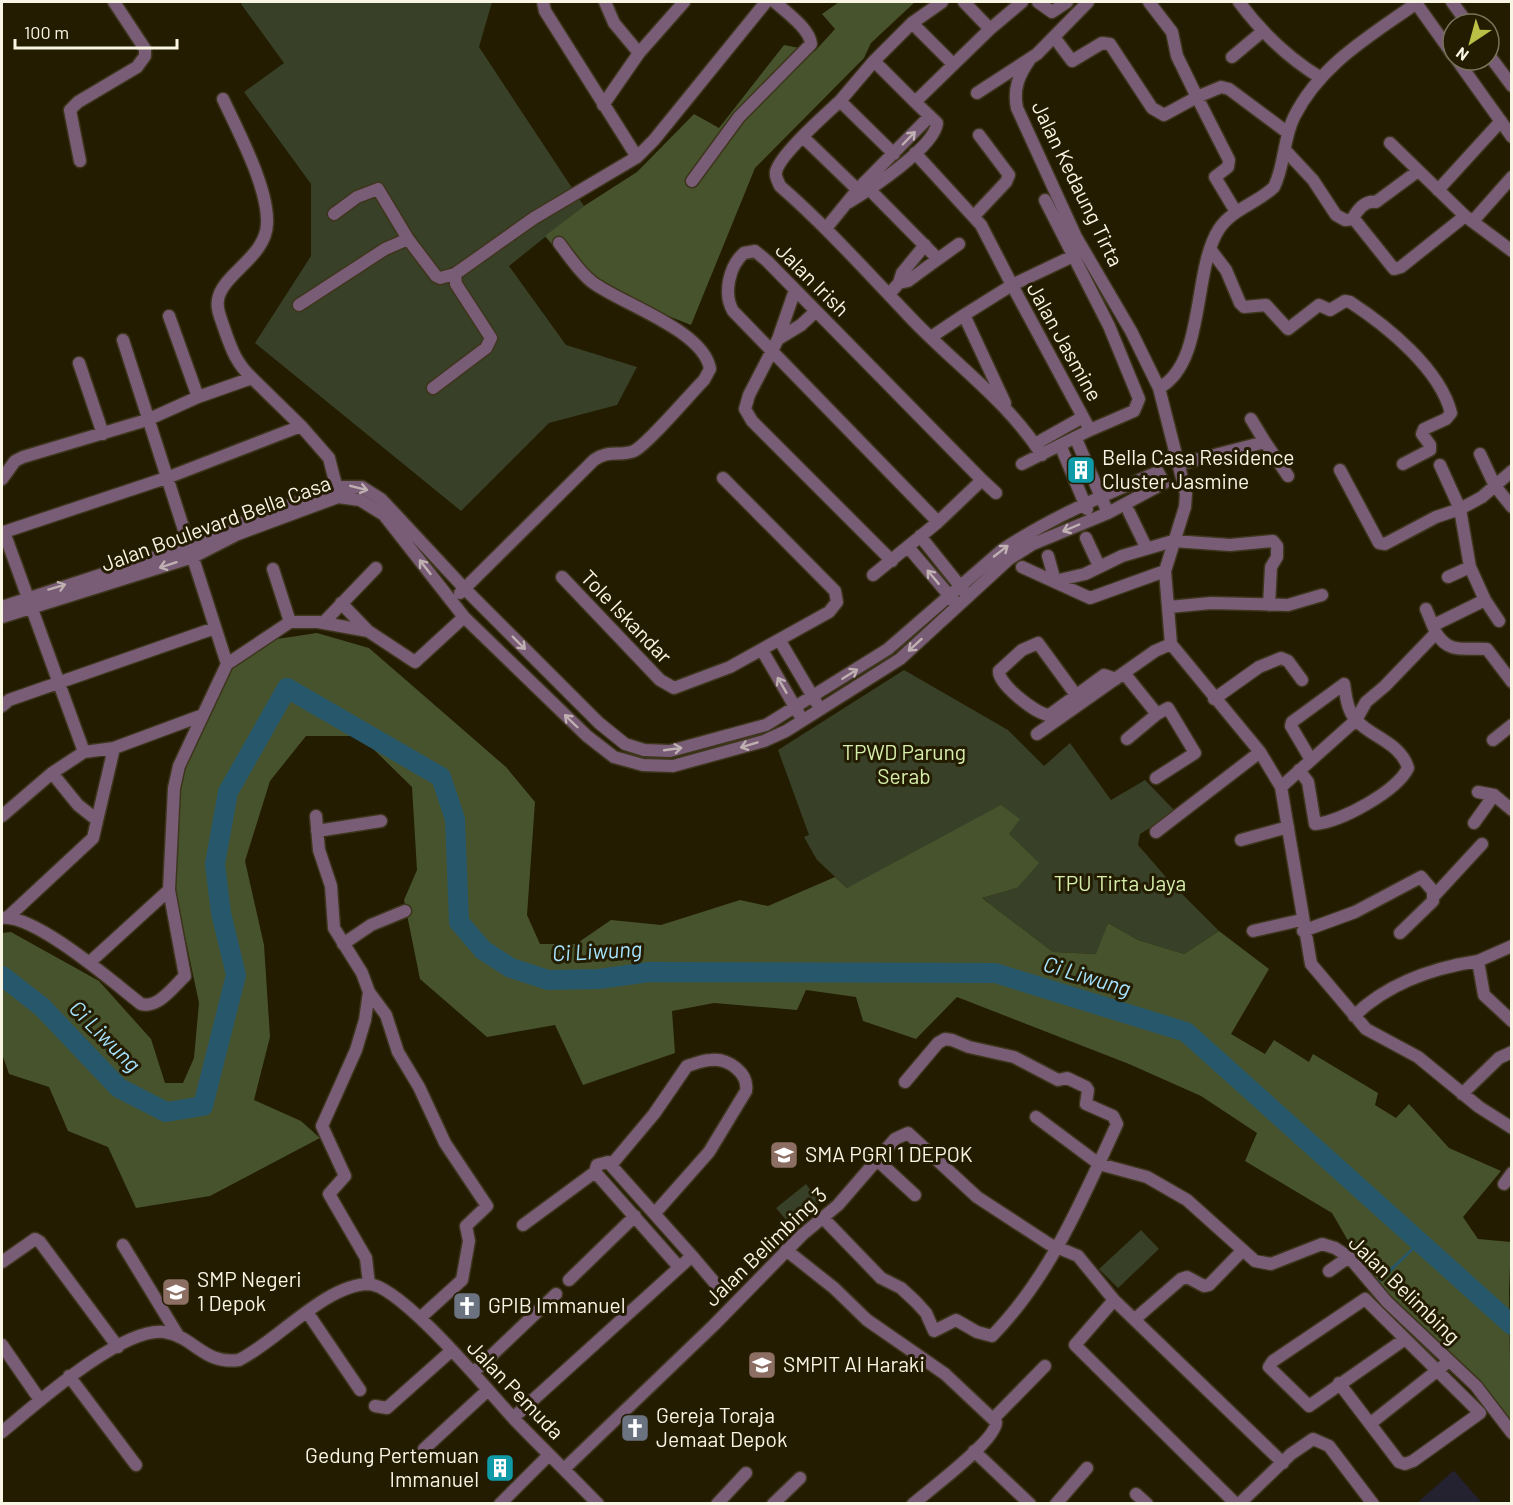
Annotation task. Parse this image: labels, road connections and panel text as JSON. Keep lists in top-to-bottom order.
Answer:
{
  "streets": {
    "street": [
      "Jalan Kedaung Tirta",
      "Jalan Irish",
      "Jalan Jasmine",
      "Jalan Boulevard Bella Casa",
      "Tole Iskandar",
      "Jalan Belimbing 3",
      "Jalan Belimbing",
      "Jalan Pemuda"
    ]
  },
  "crossings": [
    ["Jalan Belimbing 3", "Jalan Pemuda"]
  ],
  "water": ["Ci Liwung"],
  "parks": ["TPWD Parung Serab", "TPU Tirta Jaya"],
  "places": {
    "building": ["Bella Casa Residence Cluster Jasmine", "Gedung Pertemuan Immanuel"],
    "school or university": ["SMA PGRI 1 DEPOK", "SMP Negeri 1 Depok", "SMPIT Al Haraki"],
    "church": ["GPIB Immanuel", "Gereja Toraja Jemaat Depok"]
  },
  "scale_bar": "100 m",
  "north": "bottom left"
}
